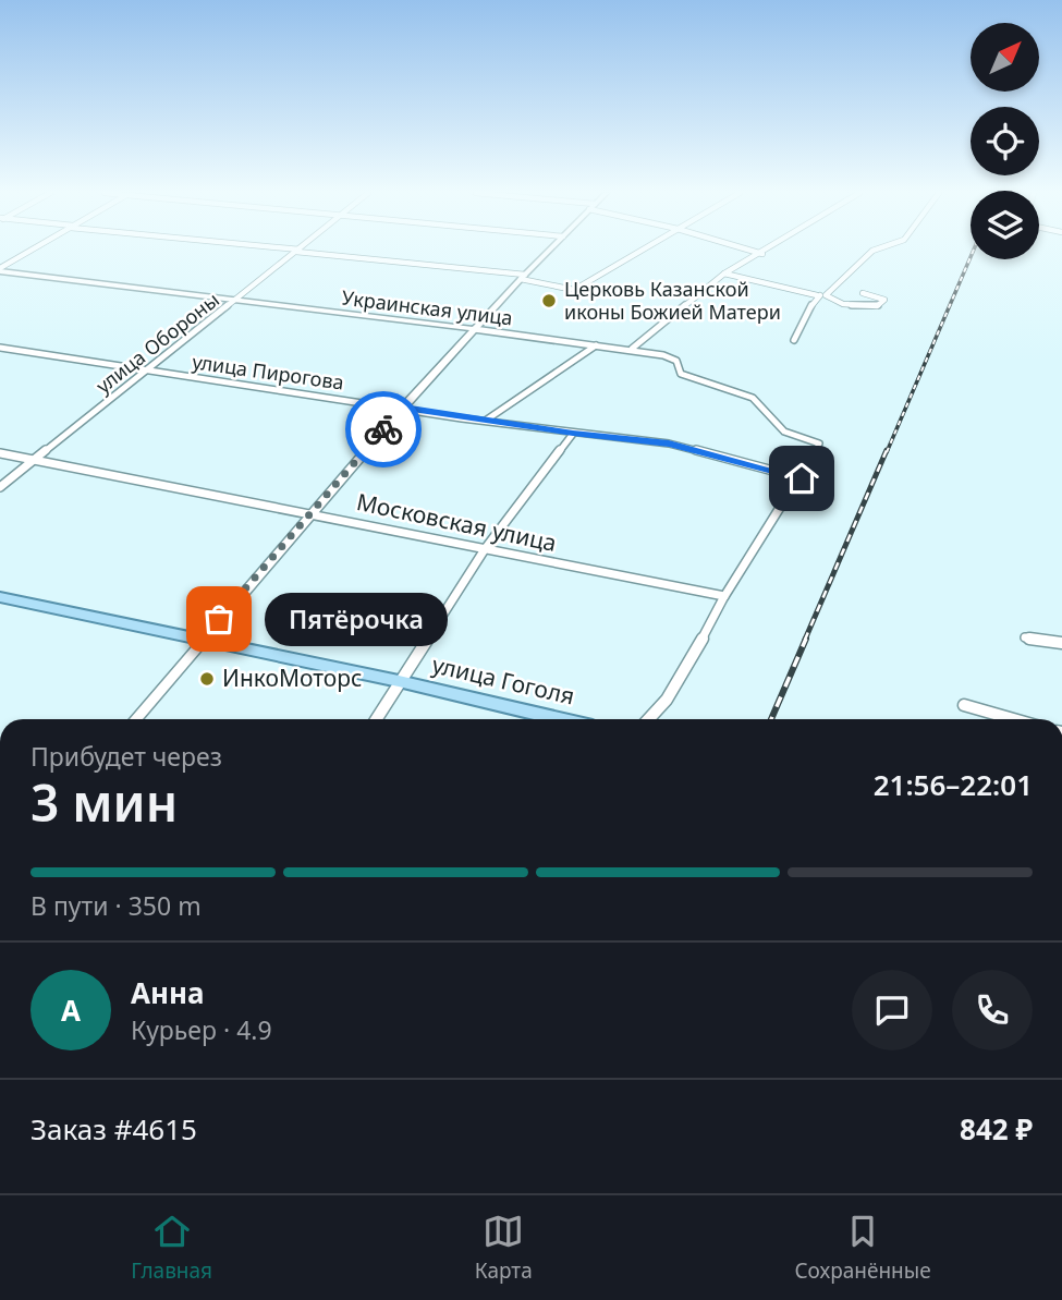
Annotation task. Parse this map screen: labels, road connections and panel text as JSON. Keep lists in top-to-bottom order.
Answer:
{
  "streets": {
    "main road": ["улица Гоголя"],
    "street": [
      "Украинская улица",
      "улица Обороны",
      "улица Пирогова",
      "Московская улица"
    ]
  },
  "crossings": [
    ["Украинская улица", "улица Обороны"],
    ["Украинская улица", "улица Пирогова"],
    ["улица Обороны", "улица Пирогова"],
    ["улица Обороны", "Московская улица"]
  ],
  "places": ["Церковь Казанской иконы Божией Матери", "Пятёрочка", "ИнкоМоторс"],
  "north": "top right",
  "page": {
    "bubble": "Пятёрочка",
    "heading": ["3 мин", "Прибудет через", "21:56–22:01"],
    "panel": [
      "Анна",
      "Курьер · 4.9",
      "Заказ #4615",
      "842 ₽"
    ],
    "bar": "В пути · 350 m",
    "round": "А",
    "tabs": ["Главная", "Карта", "Сохранённые"]
  }
}
